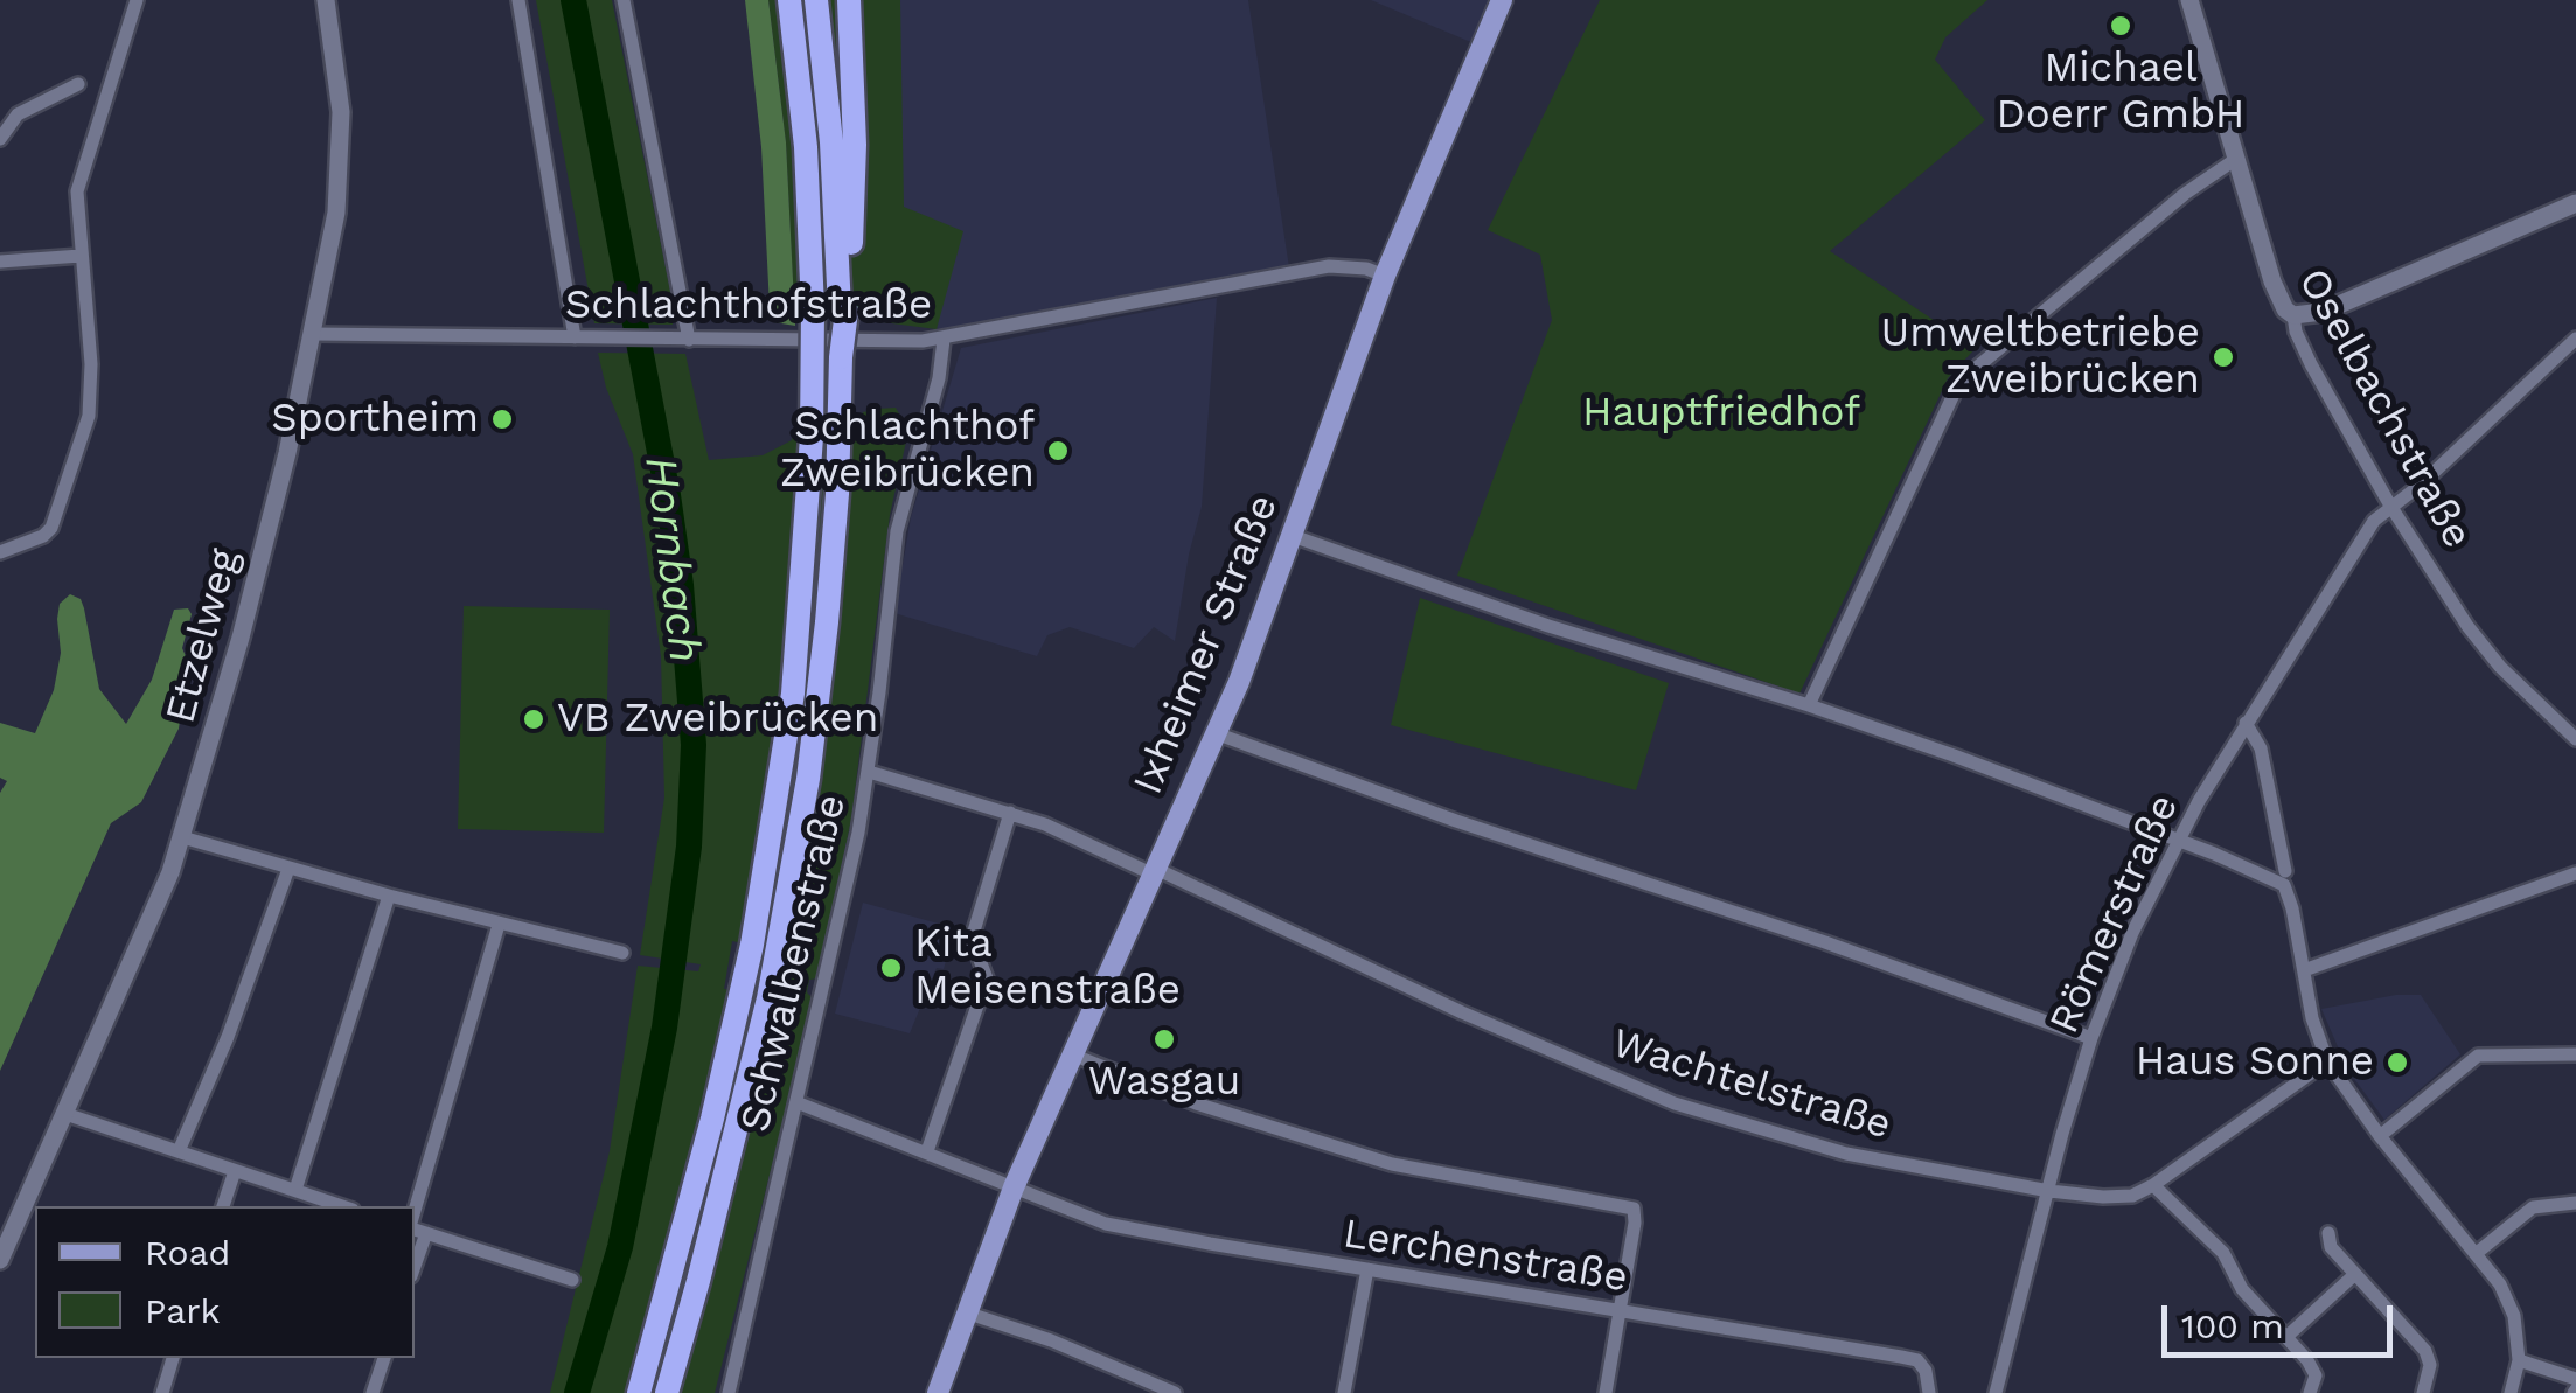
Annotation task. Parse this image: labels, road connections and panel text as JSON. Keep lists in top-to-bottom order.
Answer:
{
  "streets": {
    "main road": ["Ixheimer Straße"],
    "street": [
      "Schlachthofstraße",
      "Oselbachstraße",
      "Etzelweg",
      "Römerstraße",
      "Schwalbenstraße",
      "Wachtelstraße",
      "Lerchenstraße"
    ]
  },
  "crossings": [
    ["Schlachthofstraße", "Etzelweg"],
    ["Schlachthofstraße", "Ixheimer Straße"],
    ["Schlachthofstraße", "Schwalbenstraße"],
    ["Oselbachstraße", "Römerstraße"],
    ["Ixheimer Straße", "Wachtelstraße"],
    ["Ixheimer Straße", "Lerchenstraße"],
    ["Römerstraße", "Wachtelstraße"],
    ["Schwalbenstraße", "Wachtelstraße"],
    ["Schwalbenstraße", "Lerchenstraße"]
  ],
  "water": ["Hornbach"],
  "parks": ["Hauptfriedhof"],
  "places": [
    "Michael Doerr GmbH",
    "Umweltbetriebe Zweibrücken",
    "Sportheim",
    "Schlachthof Zweibrücken",
    "VB Zweibrücken",
    "Kita Meisenstraße",
    "Wasgau",
    "Haus Sonne"
  ],
  "legend": ["Road", "Park"],
  "scale_bar": "100 m"
}
